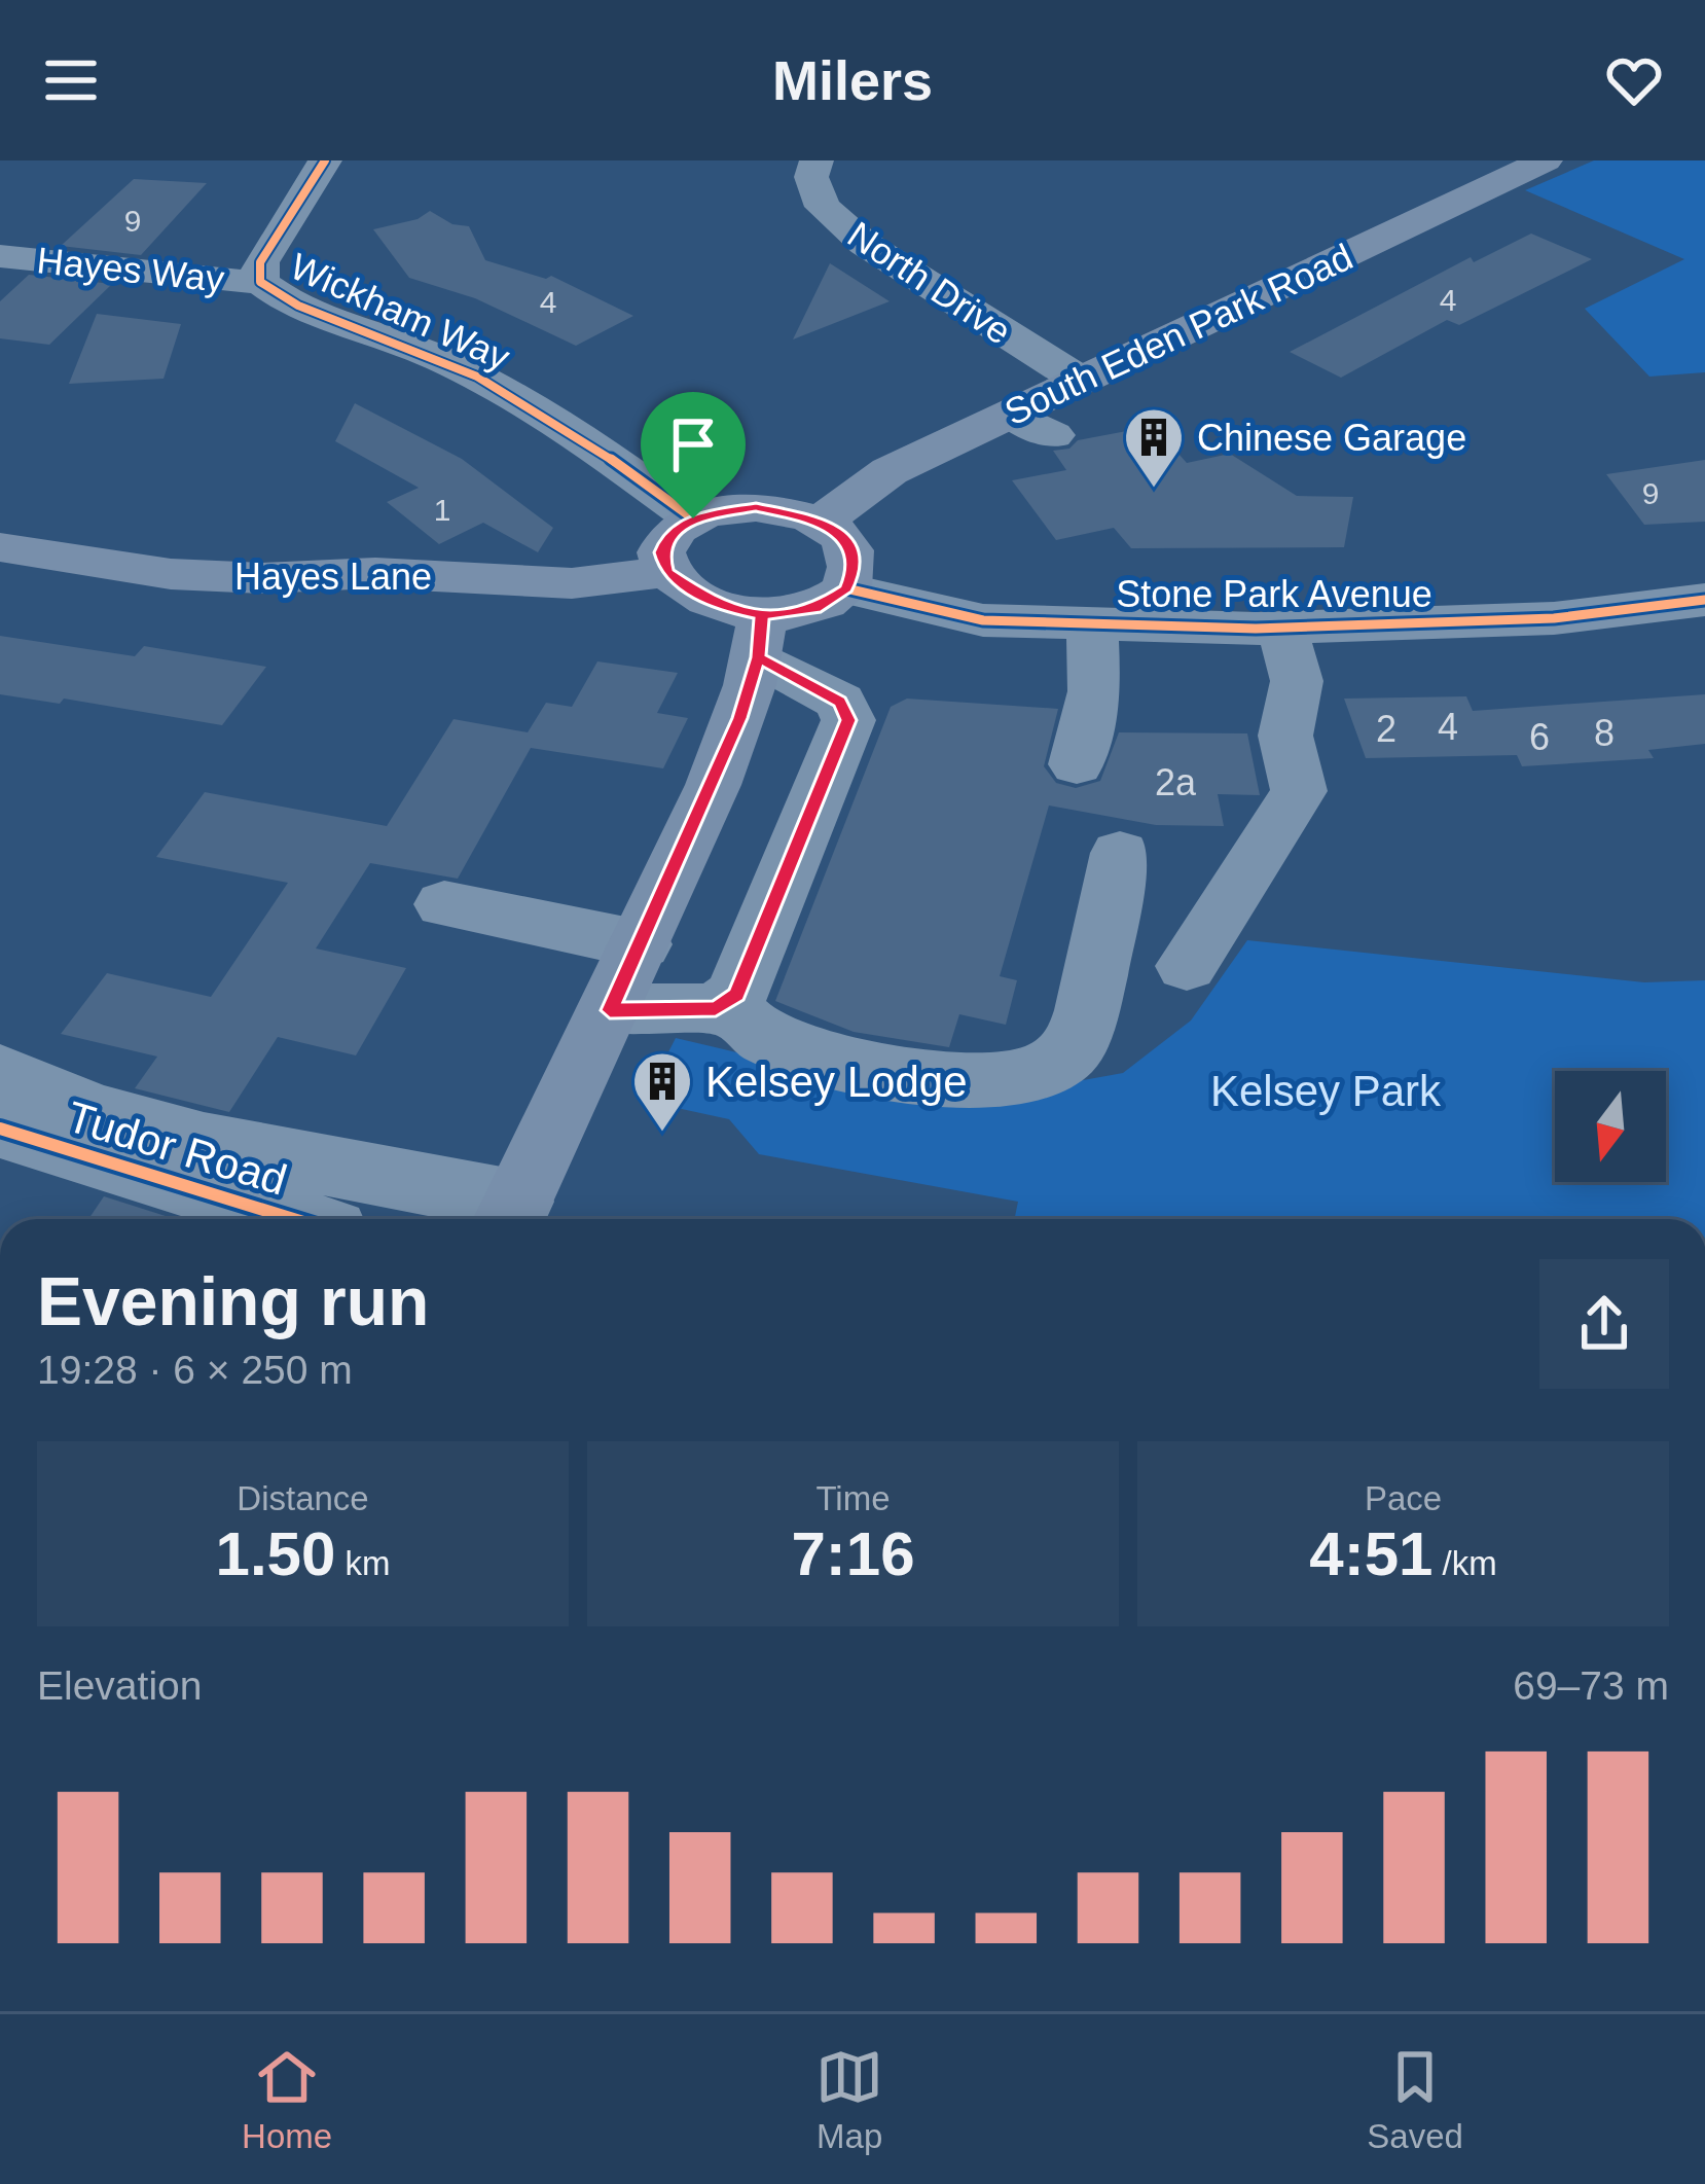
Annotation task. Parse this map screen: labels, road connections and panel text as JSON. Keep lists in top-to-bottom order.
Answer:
{
  "streets": {
    "main road": ["South Eden Park Road", "Hayes Lane"],
    "street": [
      "Hayes Way",
      "North Drive",
      "Wickham Way",
      "Stone Park Avenue",
      "Tudor Road"
    ]
  },
  "crossings": [
    ["Hayes Way", "Wickham Way"],
    ["North Drive", "South Eden Park Road"]
  ],
  "parks": ["Kelsey Park"],
  "places": {
    "building": ["Chinese Garage", "Kelsey Lodge"]
  },
  "house_numbers": [
    "9",
    "4",
    "4",
    "9",
    "1",
    "4",
    "2",
    "8",
    "6",
    "2a"
  ],
  "north": "bottom",
  "page": {
    "header": "Milers",
    "heading": ["Evening run", "19:28 · 6 × 250 m"],
    "stats": [
      ["Distance", "1.50 km"],
      ["Time", "7:16"],
      ["Pace", "4:51 /km"]
    ],
    "chart": ["Elevation", "69–73 m"],
    "tabs": ["Home", "Map", "Saved"]
  }
}
